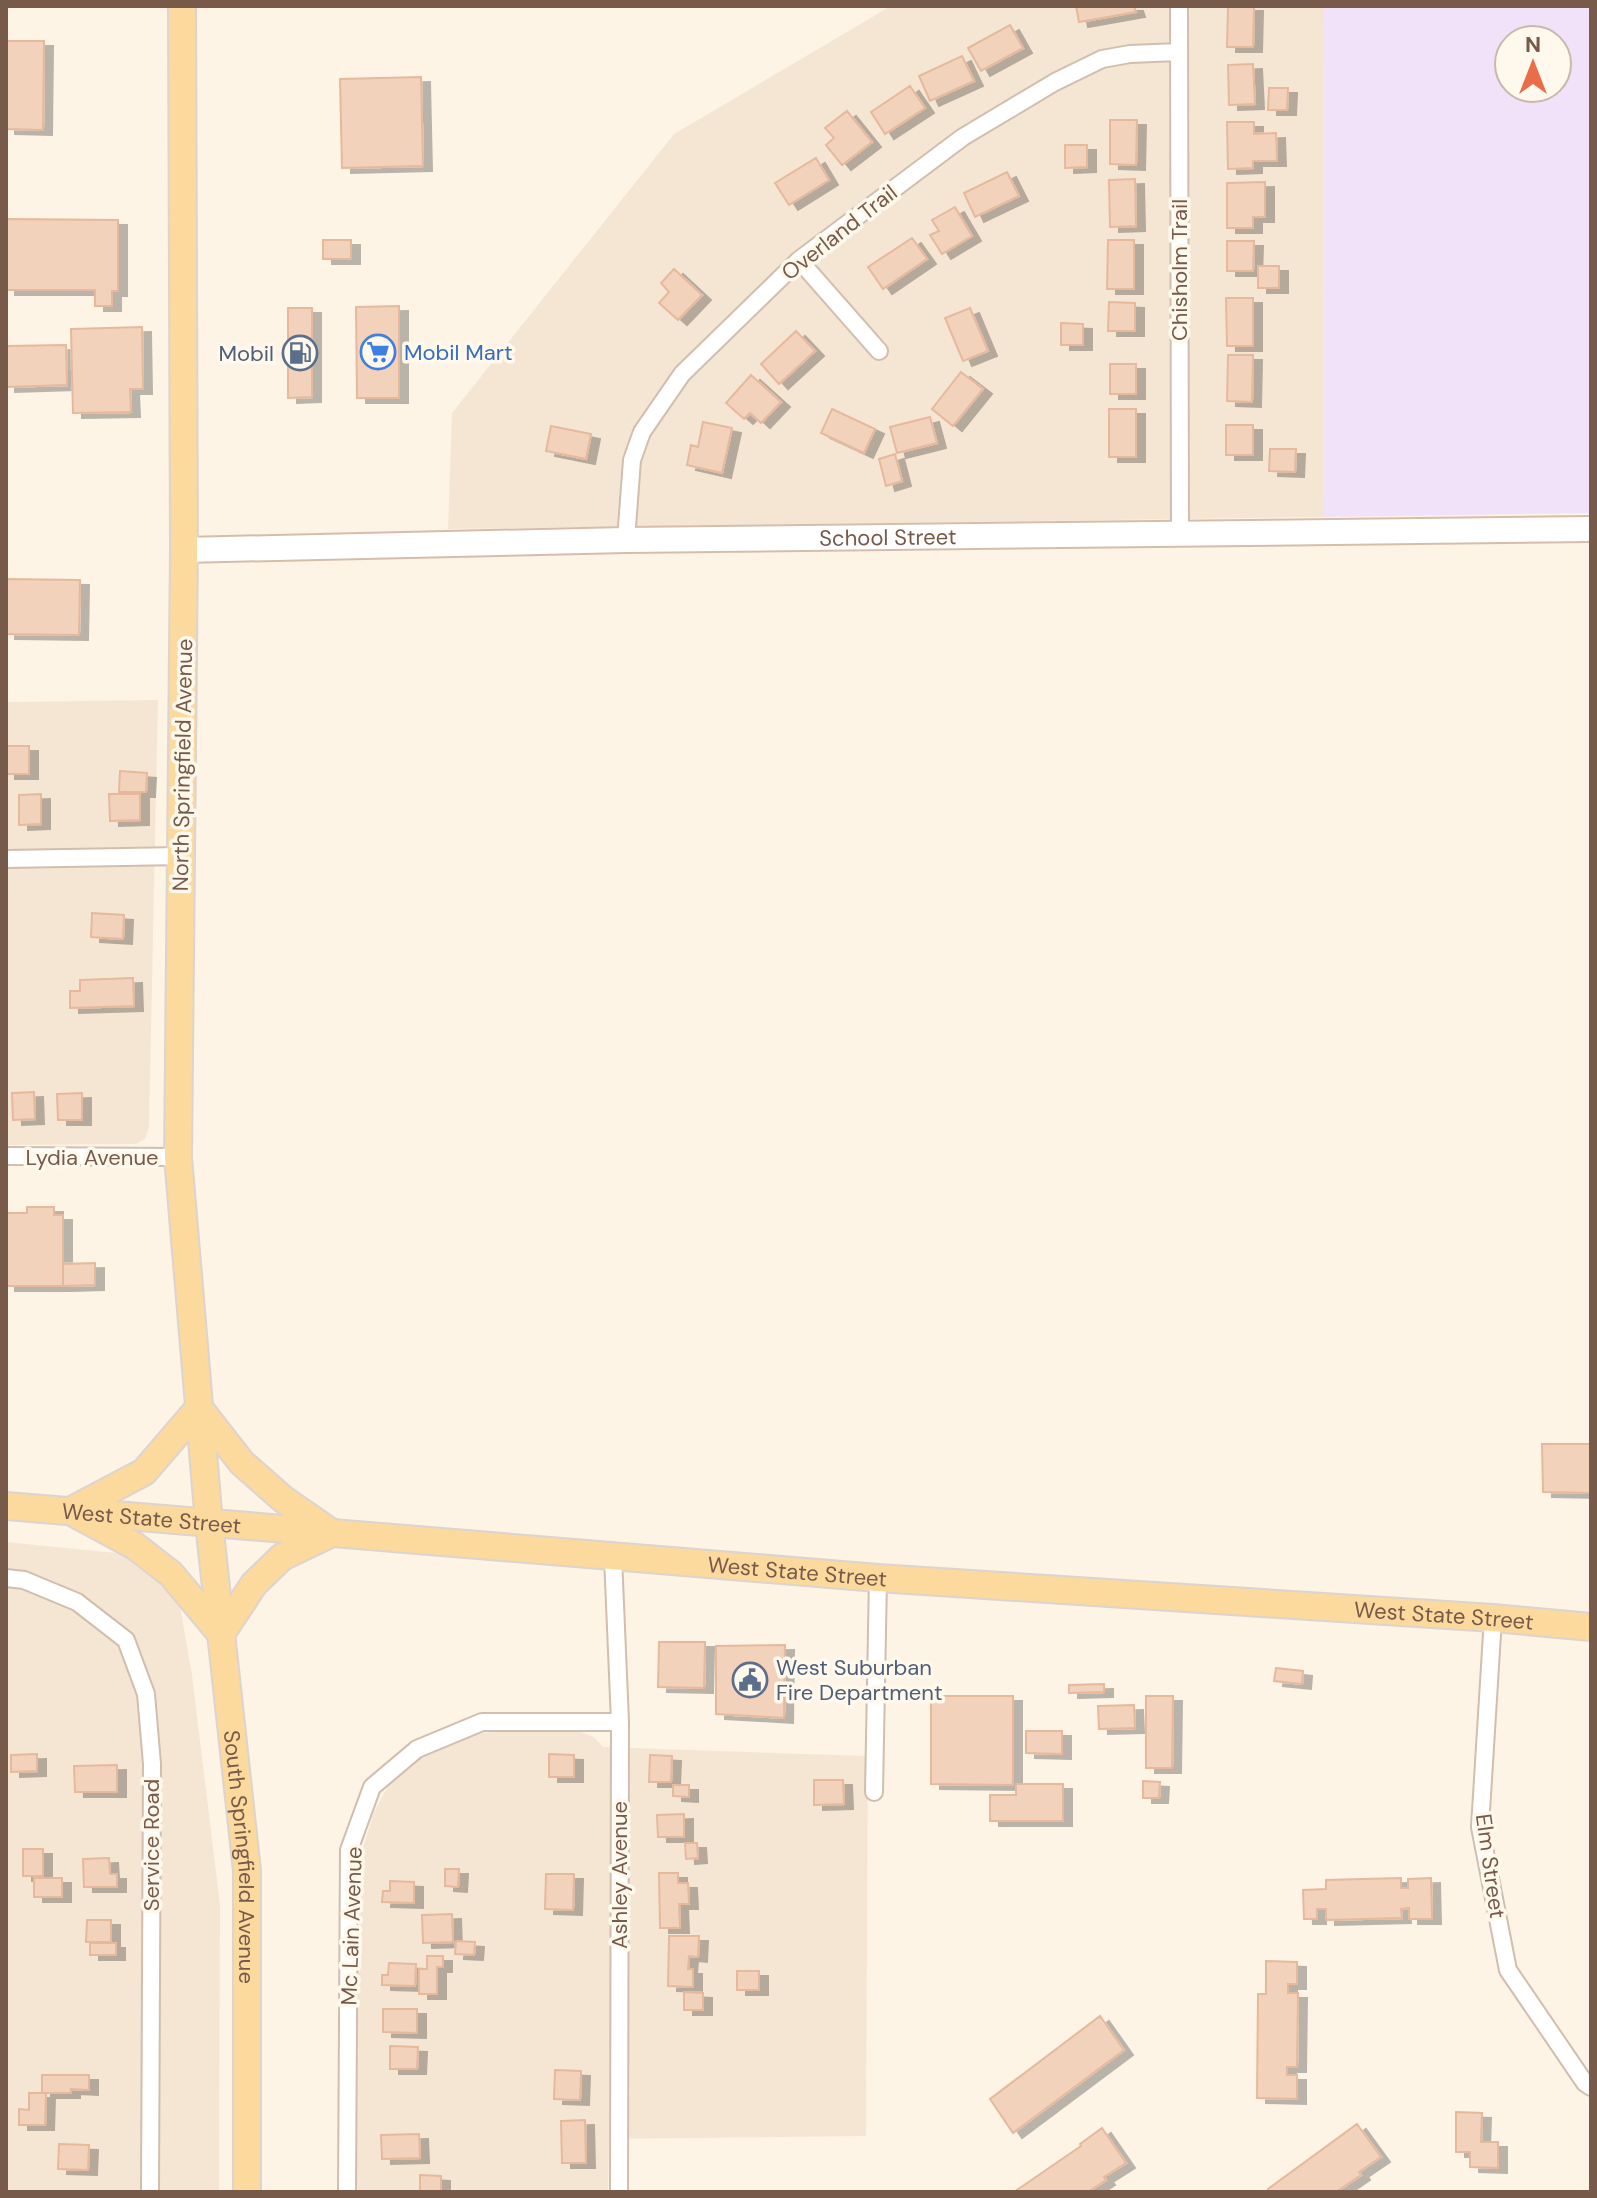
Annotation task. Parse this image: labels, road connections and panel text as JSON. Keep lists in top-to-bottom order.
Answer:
{
  "streets": {
    "main road": [
      "School Street",
      "North Springfield Avenue",
      "West State Street",
      "South Springfield Avenue"
    ],
    "street": [
      "Overland Trail",
      "Chisholm Trail",
      "Lydia Avenue",
      "Service Road",
      "Elm Street",
      "Ashley Avenue",
      "Mc Lain Avenue"
    ]
  },
  "crossings": [
    ["Overland Trail", "Chisholm Trail"],
    ["Overland Trail", "School Street"],
    ["Chisholm Trail", "School Street"],
    ["School Street", "North Springfield Avenue"],
    ["North Springfield Avenue", "Lydia Avenue"],
    ["North Springfield Avenue", "West State Street"],
    ["North Springfield Avenue", "South Springfield Avenue"],
    ["West State Street", "South Springfield Avenue"],
    ["West State Street", "Elm Street"],
    ["West State Street", "Ashley Avenue"],
    ["Ashley Avenue", "Mc Lain Avenue"]
  ],
  "places": {
    "supermarket": ["Mobil Mart"],
    "fuel station": ["Mobil"],
    "public building": ["West Suburban Fire Department"]
  },
  "north": "top"
}
